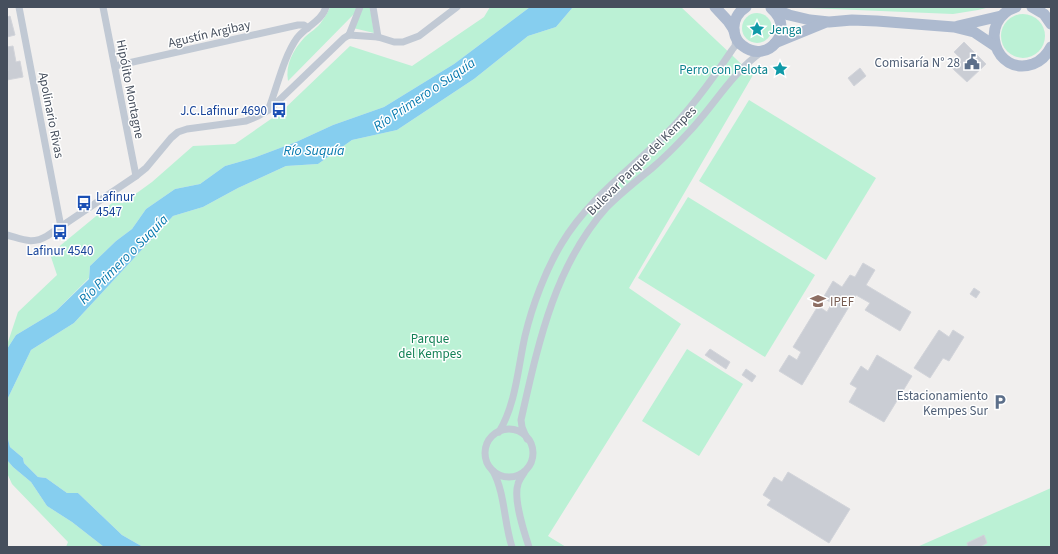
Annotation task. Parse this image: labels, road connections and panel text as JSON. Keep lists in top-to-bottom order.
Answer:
{
  "streets": {
    "street": [
      "Agustín Argibay",
      "Hipólito Montagne",
      "Apolinario Rivas",
      "Bulevar Parque del Kempes"
    ]
  },
  "crossings": [
    ["Agustín Argibay", "Hipólito Montagne"]
  ],
  "water": ["Río Primero o Suquía", "Río Suquía"],
  "parks": ["Parque del Kempes"],
  "places": {
    "place": ["Jenga", "Perro con Pelota"],
    "public building": ["Comisaría N° 28"],
    "bus stop": ["J.C.Lafinur 4690", "Lafinur 4547", "Lafinur 4540"],
    "school or university": ["IPEF"],
    "parking": ["Estacionamiento Kempes Sur"]
  }
}
